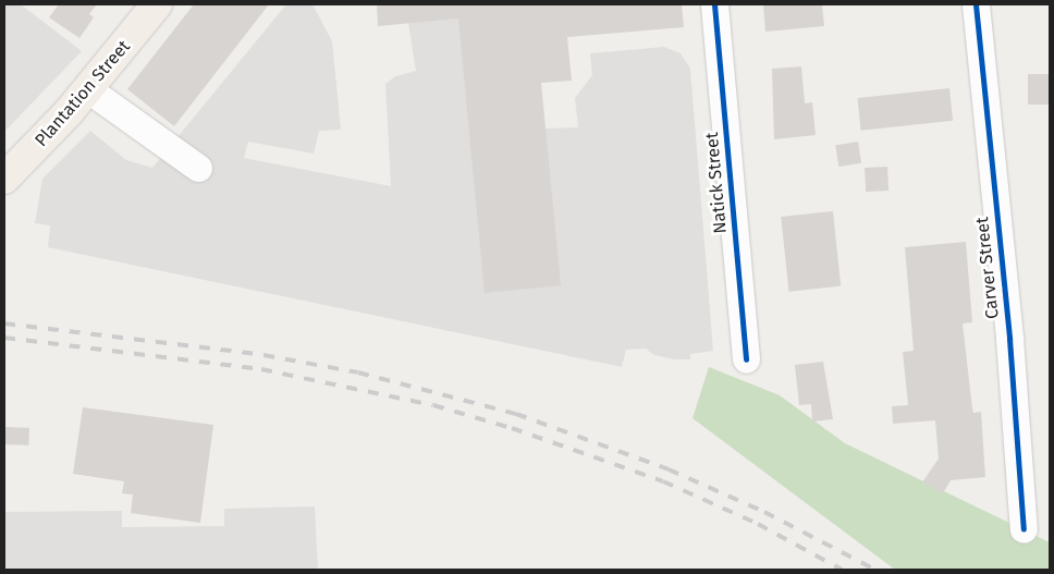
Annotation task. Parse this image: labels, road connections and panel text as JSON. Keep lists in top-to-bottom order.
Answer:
{
  "streets": {
    "main road": ["Plantation Street"],
    "street": ["Natick Street", "Carver Street"]
  }
}
